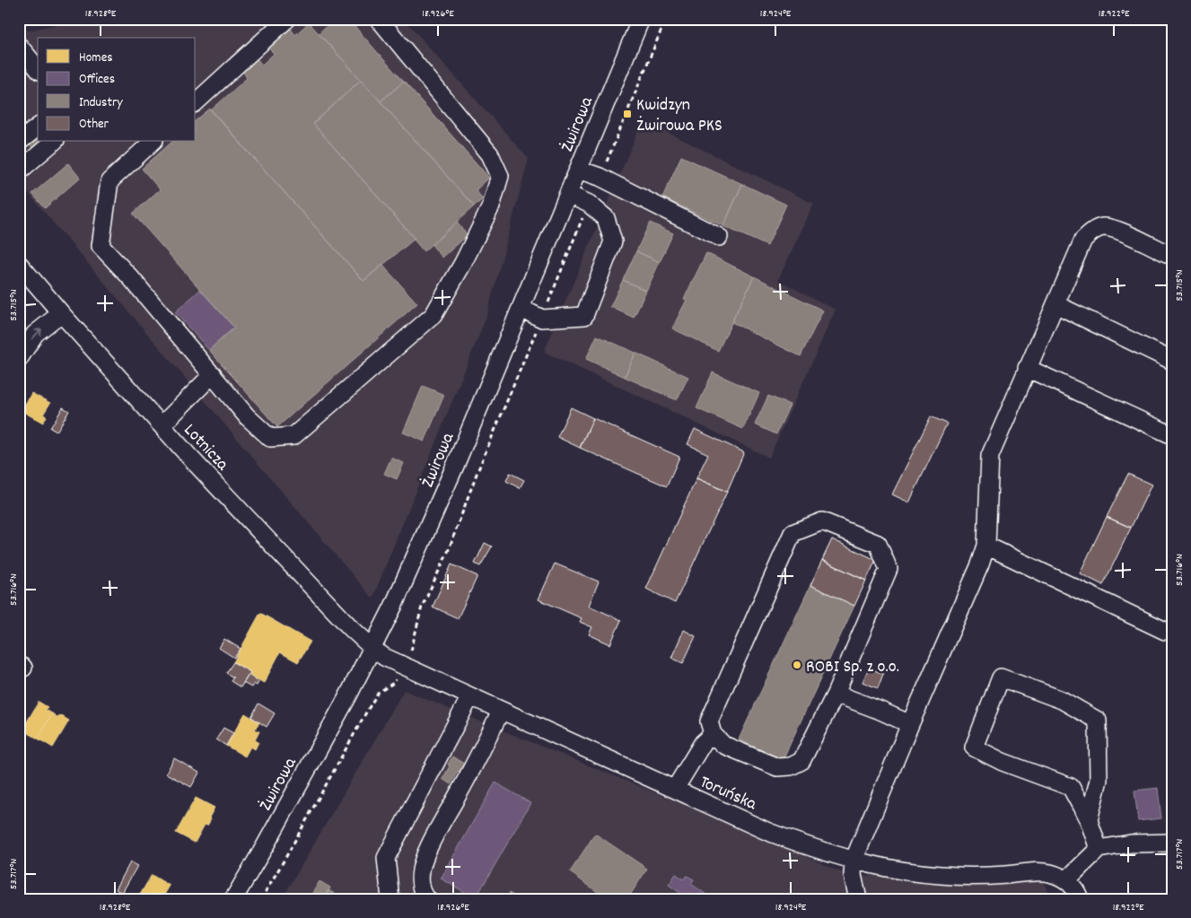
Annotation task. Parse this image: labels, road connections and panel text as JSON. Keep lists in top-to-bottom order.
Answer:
{
  "streets": {
    "street": ["Żwirowa", "Lotnicza", "Toruńska"]
  },
  "crossings": [
    ["Żwirowa", "Lotnicza"],
    ["Żwirowa", "Toruńska"],
    ["Lotnicza", "Toruńska"]
  ],
  "places": {
    "transit": ["Kwidzyn Żwirowa PKS"],
    "other": ["ROBI Sp. z o.o."]
  },
  "legend": [
    "Homes",
    "Offices",
    "Industry",
    "Other"
  ],
  "coordinates": [
    "18.928°E",
    "18.926°E",
    "18.924°E",
    "18.922°E",
    "53.715°N",
    "53.716°N",
    "53.717°N"
  ]
}
